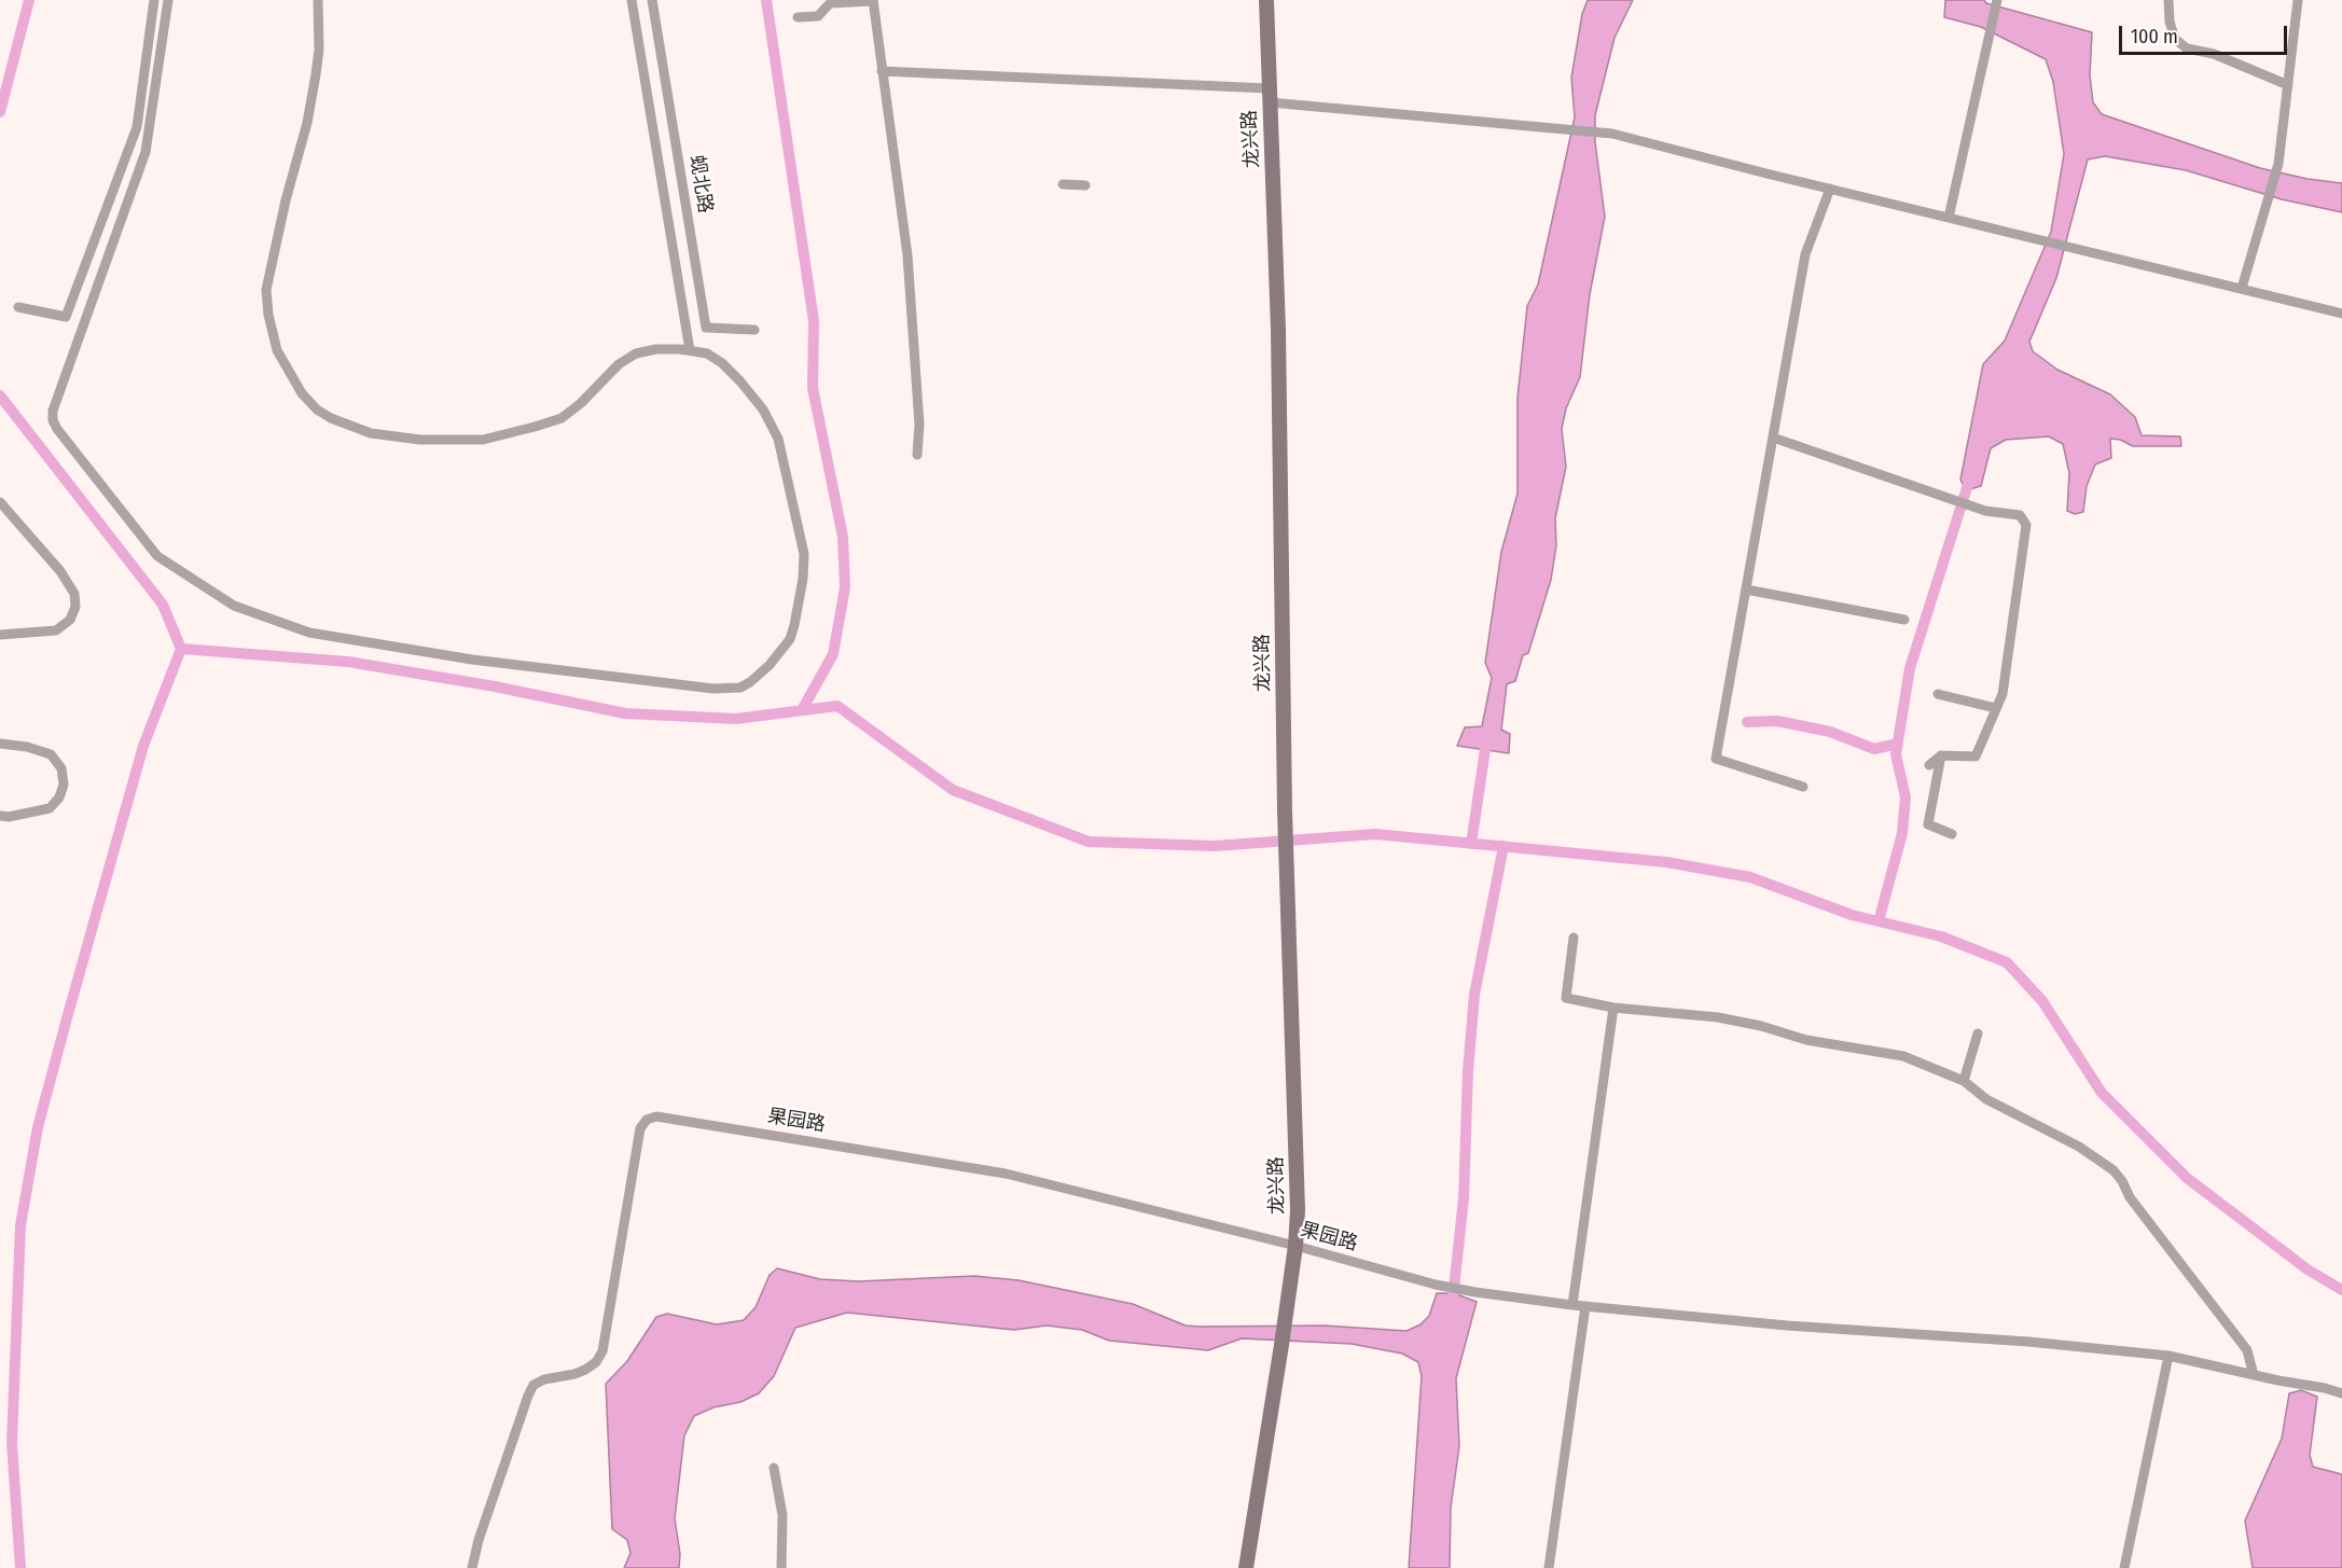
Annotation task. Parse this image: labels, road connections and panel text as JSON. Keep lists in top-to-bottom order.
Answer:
{
  "streets": {
    "street": ["龙兴路", "蚬北路", "果园路"]
  },
  "crossings": [
    ["龙兴路", "果园路"]
  ],
  "scale_bar": "100 m"
}
